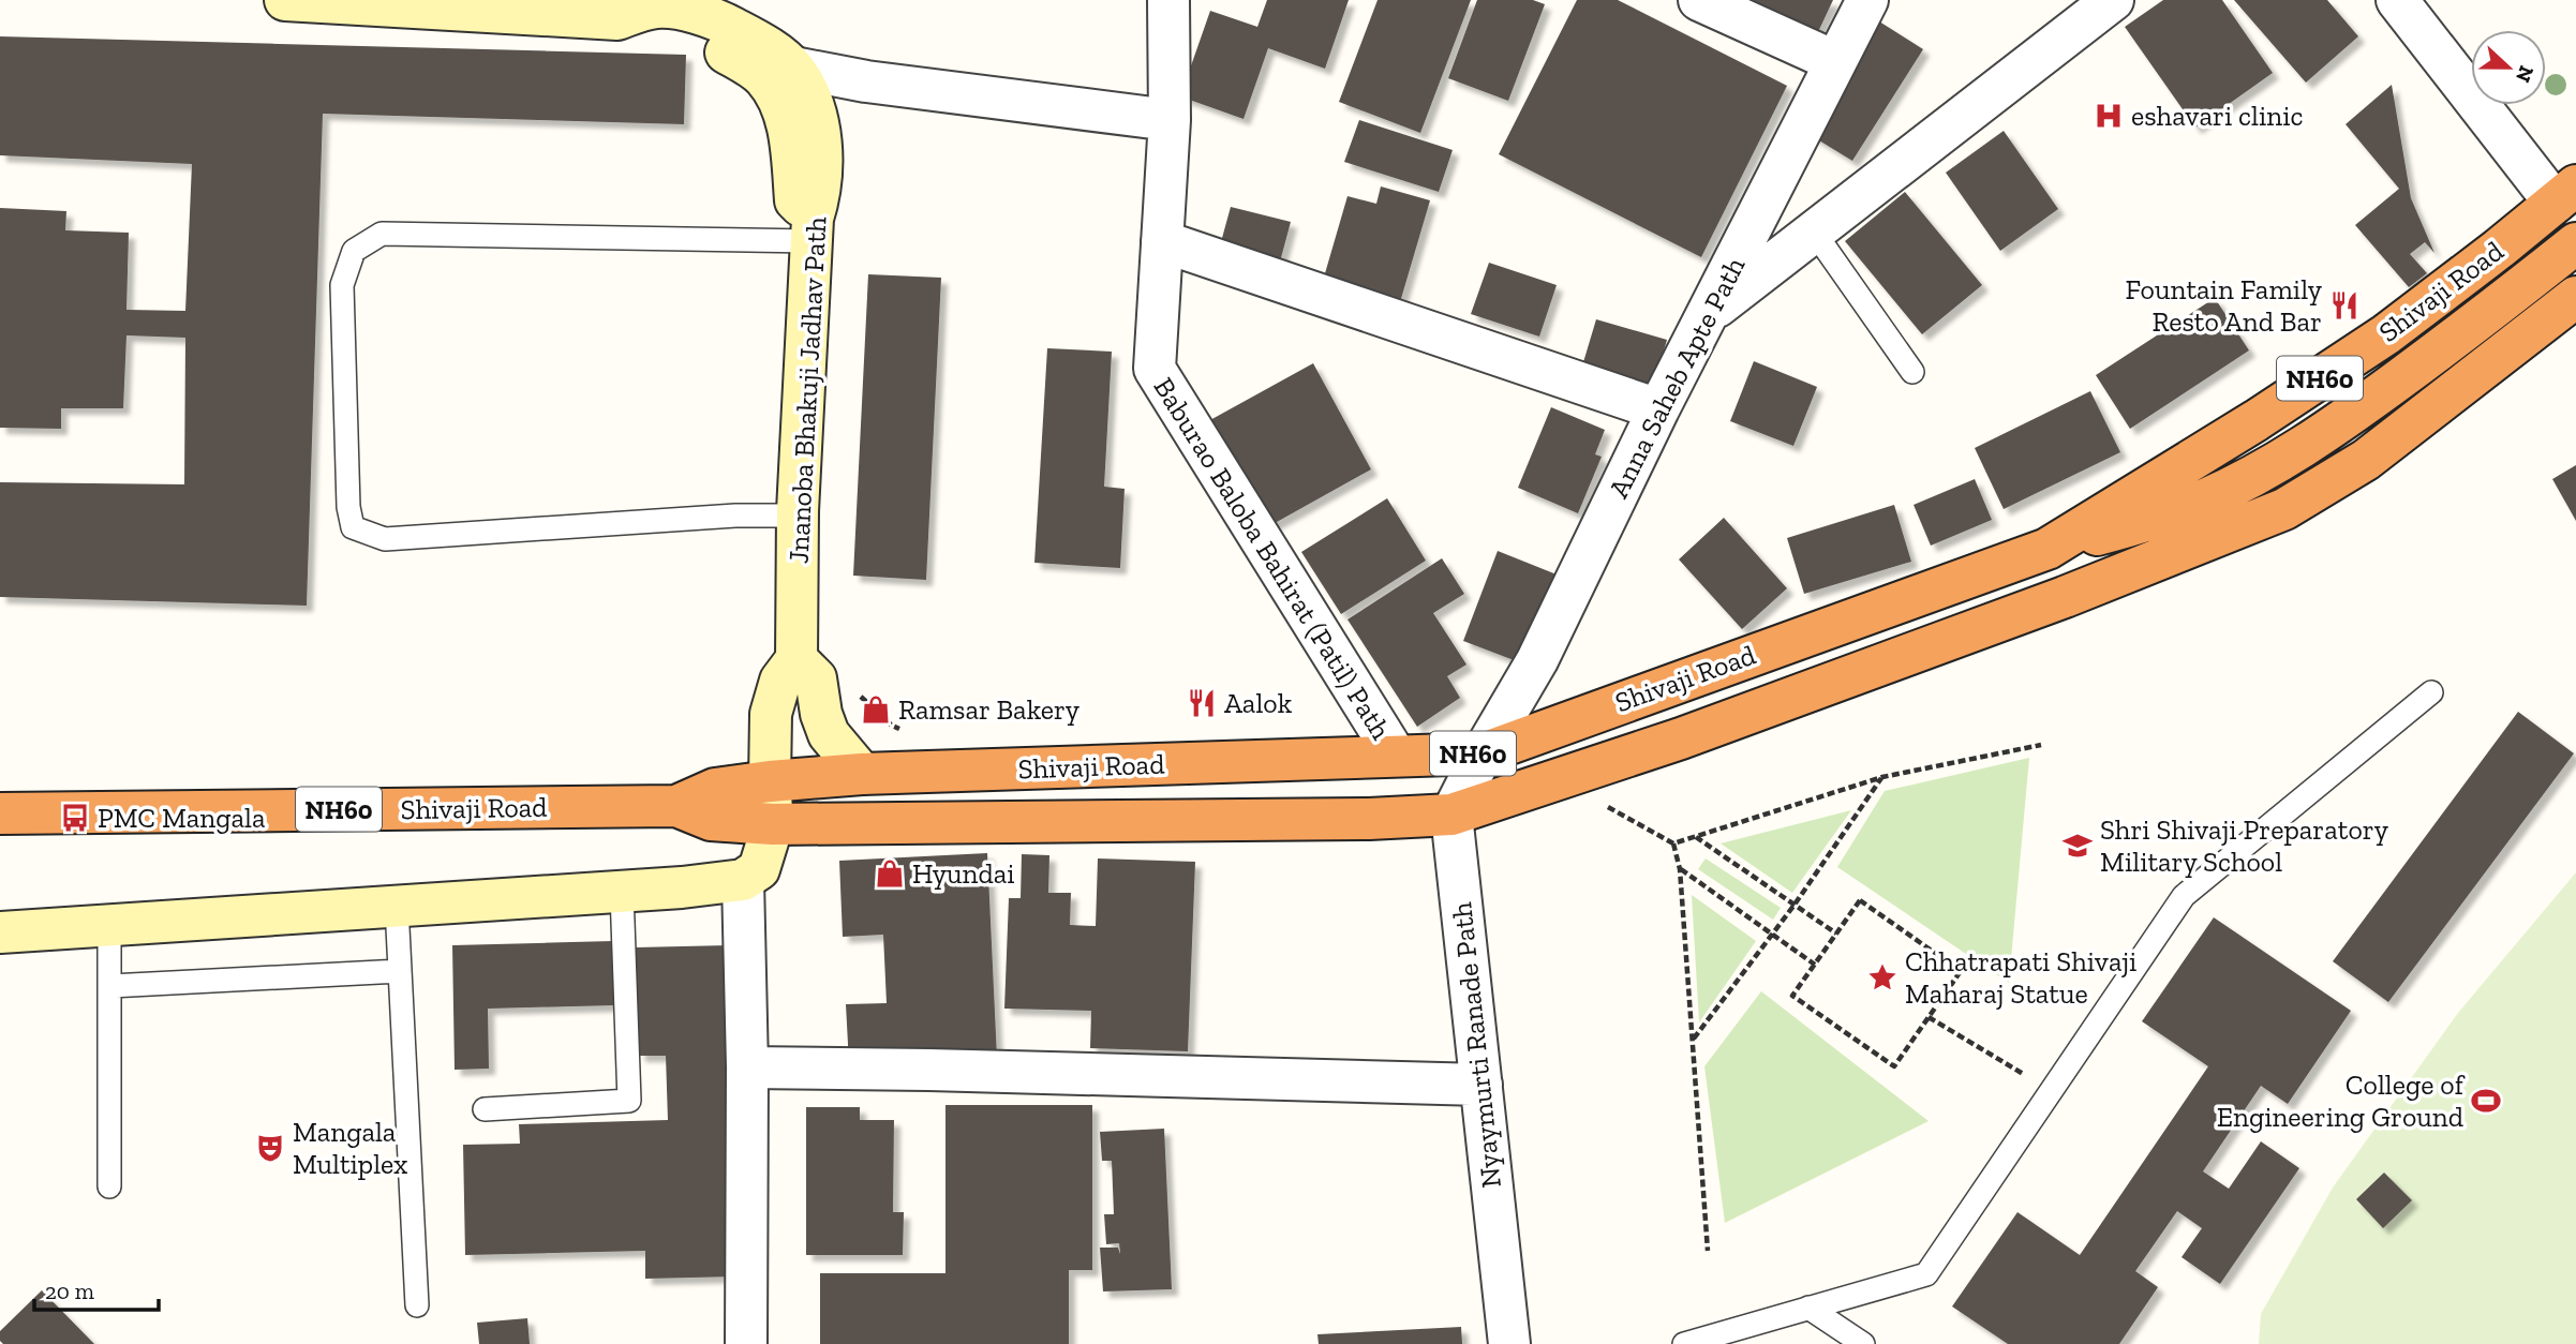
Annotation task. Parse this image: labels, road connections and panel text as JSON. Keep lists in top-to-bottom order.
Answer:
{
  "streets": {
    "highway": ["Shivaji Road", "NH60"],
    "street": [
      "Anna Saheb Apte Path",
      "Jnanoba Bhakuji Jadhav Path",
      "Baburao Baloba Bahirat (Patil) Path",
      "Nyaymurti Ranade Path"
    ]
  },
  "crossings": [
    ["Shivaji Road", "Anna Saheb Apte Path"],
    ["Shivaji Road", "NH60"],
    ["Shivaji Road", "Baburao Baloba Bahirat (Patil) Path"],
    ["Shivaji Road", "Nyaymurti Ranade Path"]
  ],
  "places": {
    "hospital": ["eshavari clinic"],
    "restaurant": ["Fountain Family Resto And Bar", "Aalok"],
    "shop": ["Ramsar Bakery", "Hyundai"],
    "bus stop": ["PMC Mangala"],
    "school or university": ["Shri Shivaji Preparatory Military School"],
    "place": ["Chhatrapati Shivaji Maharaj Statue"],
    "sports": ["College of Engineering Ground"],
    "theatre": ["Mangala Multiplex"]
  },
  "scale_bar": "20 m",
  "north": "right"
}
